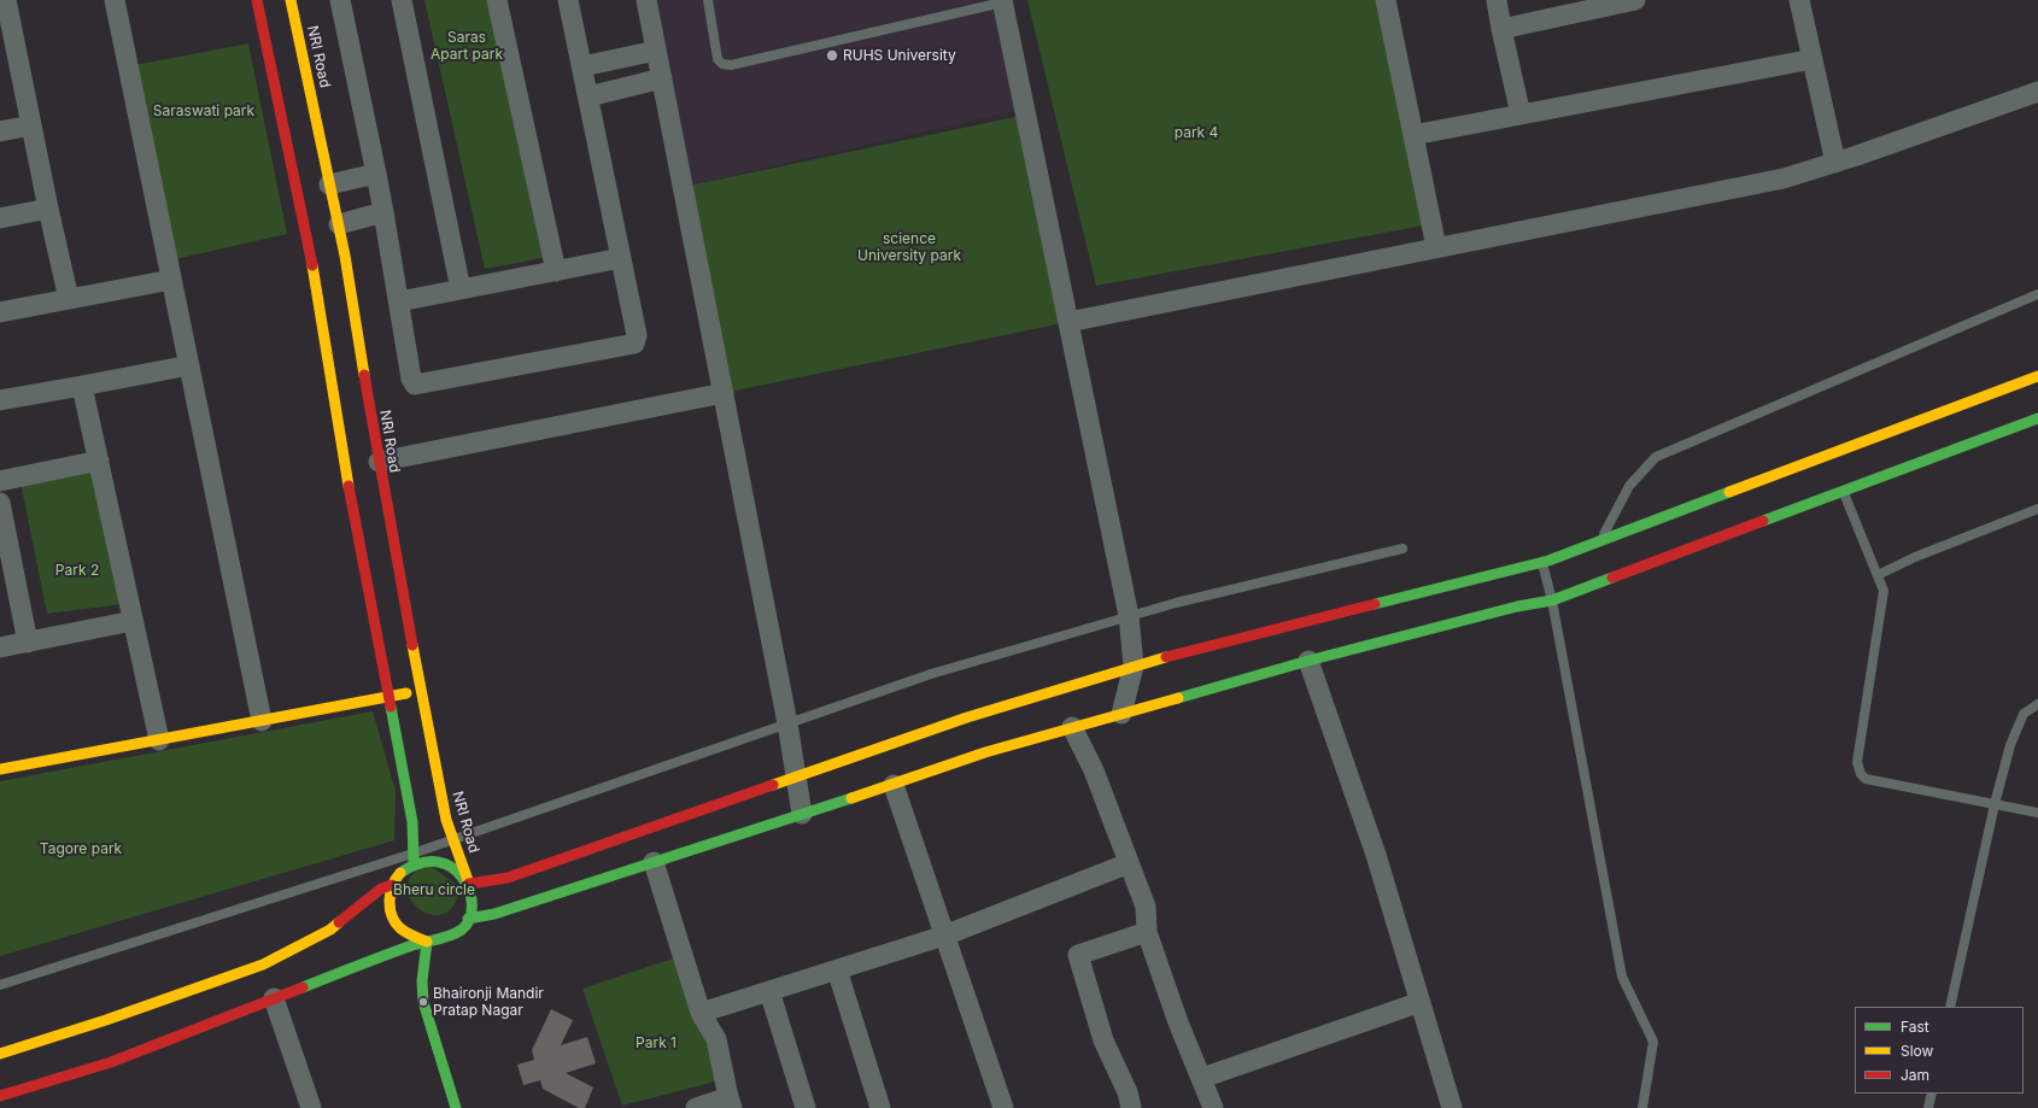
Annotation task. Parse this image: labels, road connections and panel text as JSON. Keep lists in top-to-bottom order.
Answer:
{
  "streets": {
    "street": ["NRI Road"]
  },
  "parks": [
    "Saras Apart park",
    "Saraswati park",
    "park 4",
    "science University park",
    "Park 2",
    "Tagore park",
    "Bheru circle",
    "Park 1"
  ],
  "places": ["RUHS University", "Bhaironji Mandir Pratap Nagar"],
  "legend": ["Fast", "Slow", "Jam"]
}
